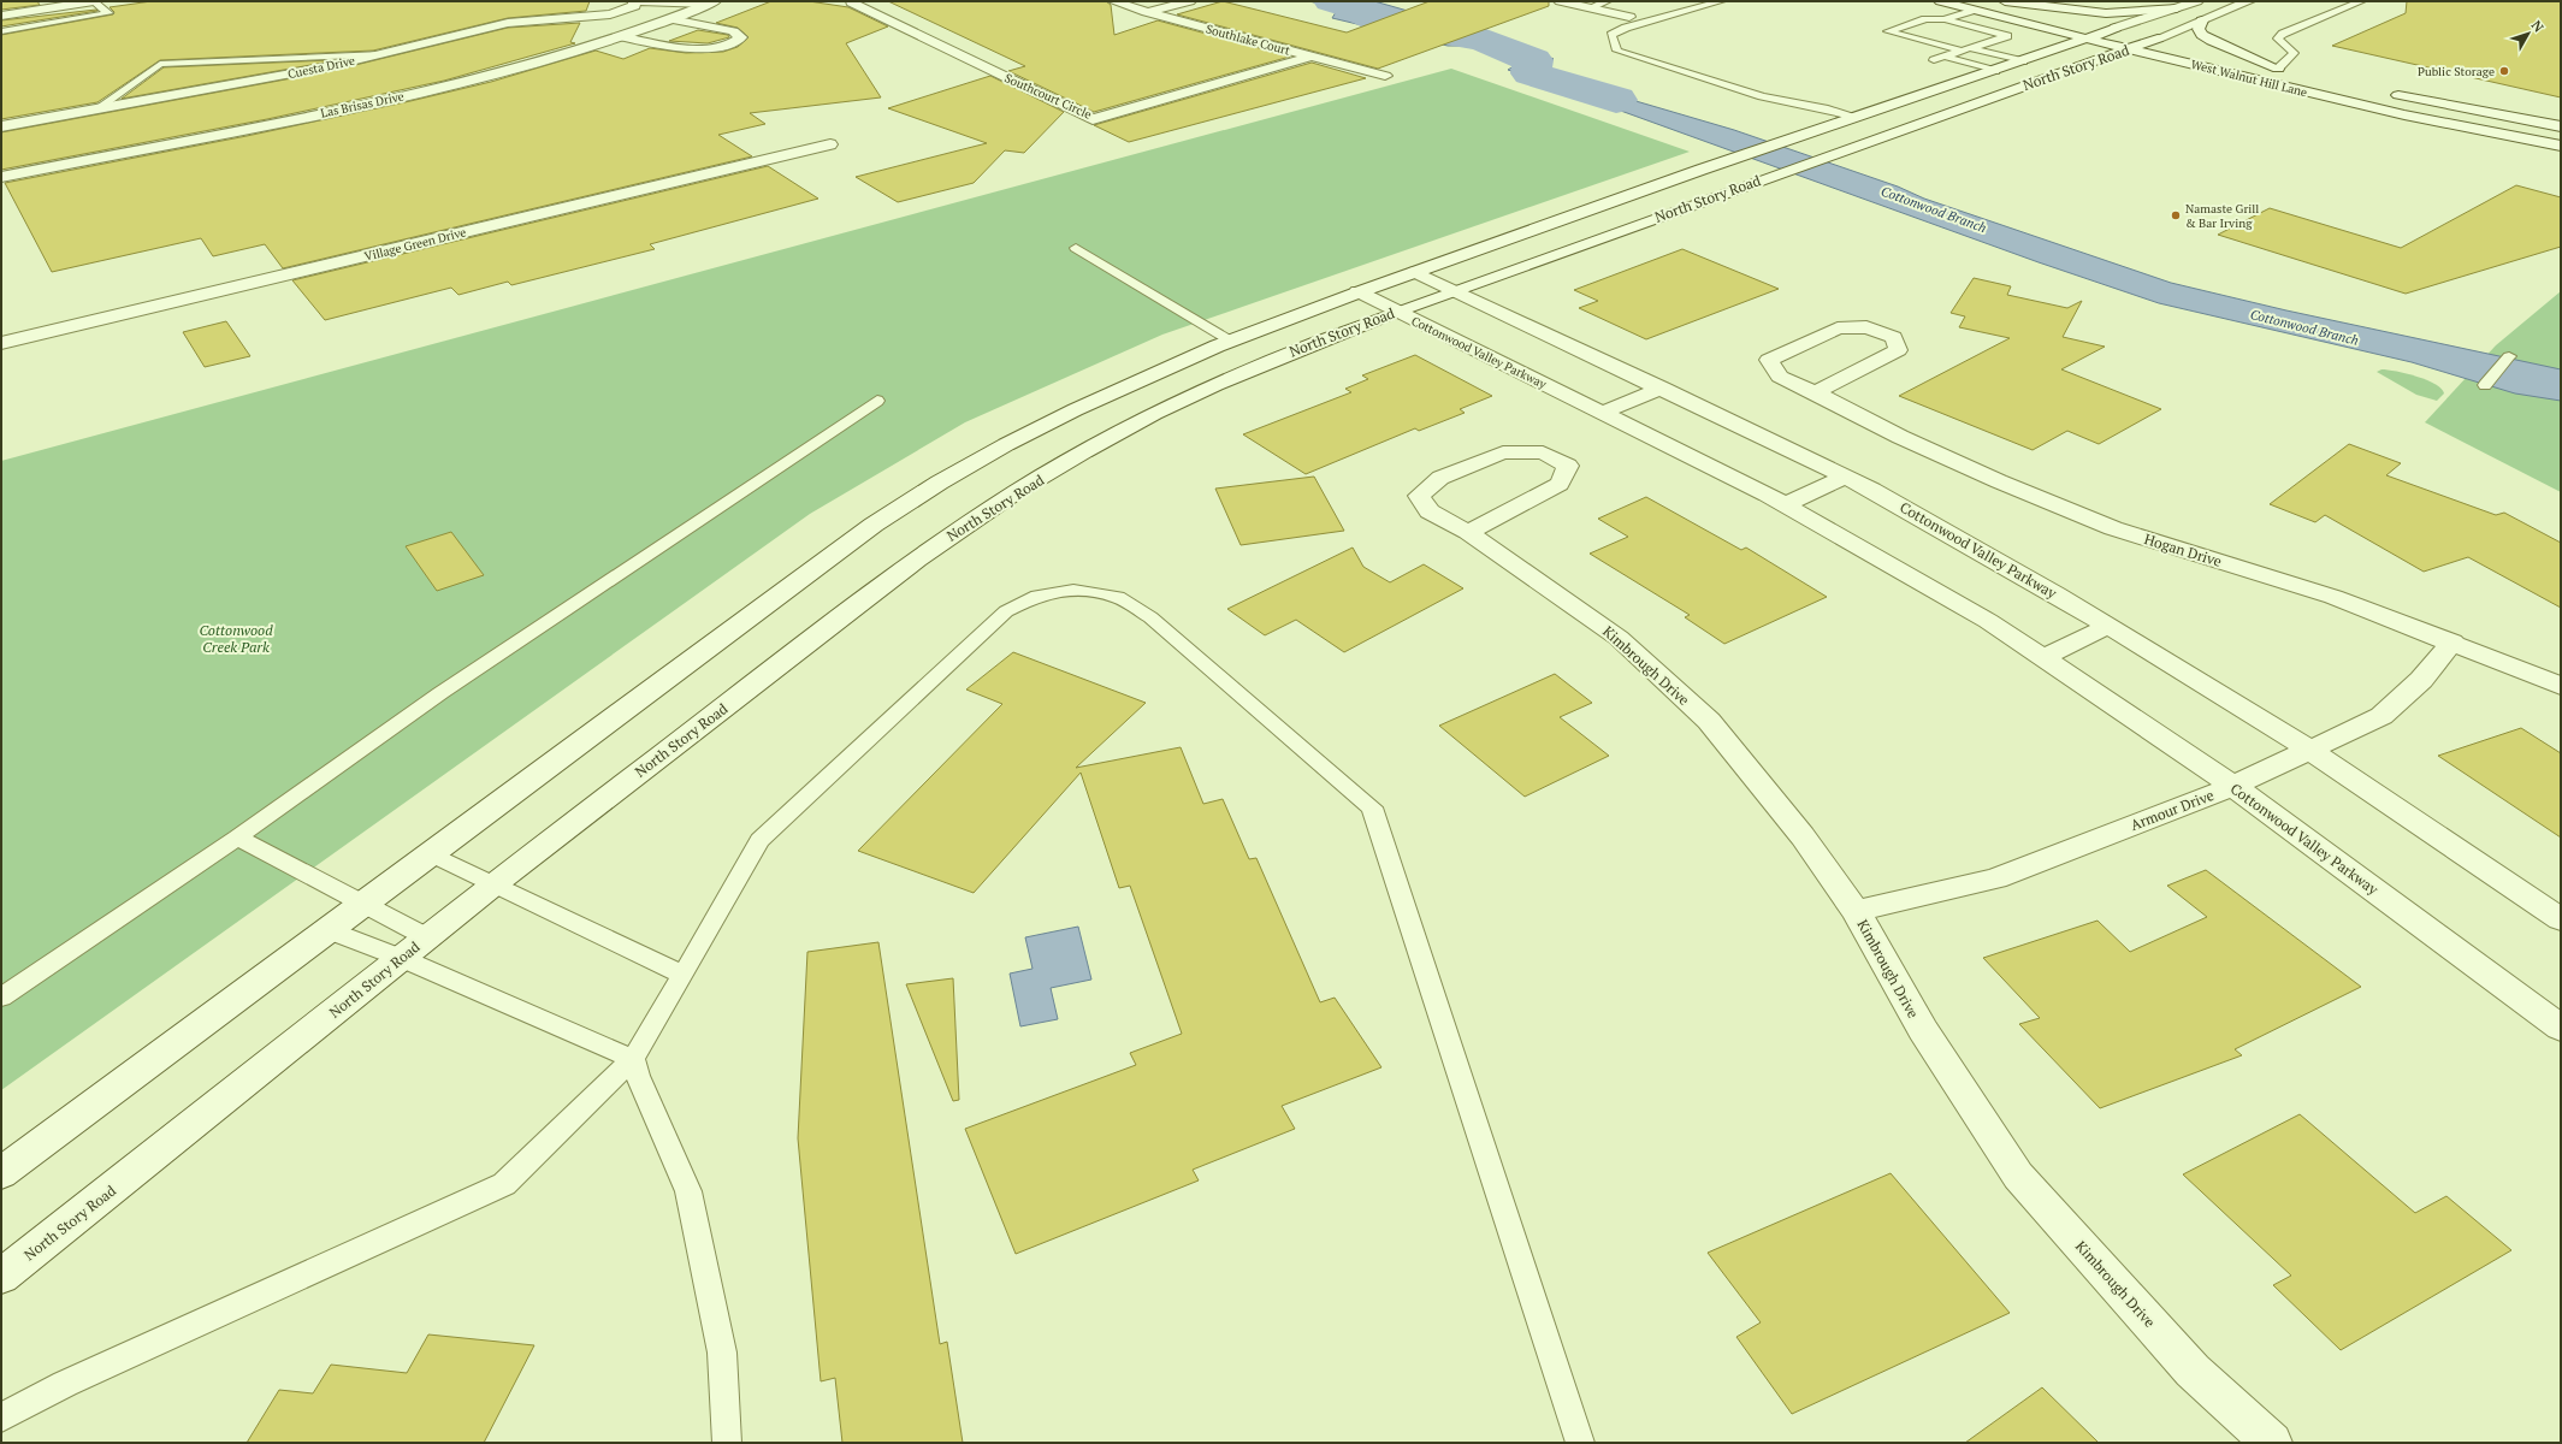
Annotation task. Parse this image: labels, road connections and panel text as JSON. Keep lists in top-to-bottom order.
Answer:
{
  "streets": {
    "street": [
      "Southlake Court",
      "Cuesta Drive",
      "North Story Road",
      "West Walnut Hill Lane",
      "Southcourt Circle",
      "Las Brisas Drive",
      "Village Green Drive",
      "Cottonwood Valley Parkway",
      "Hogan Drive",
      "Kimbrough Drive",
      "Armour Drive"
    ]
  },
  "crossings": [
    ["Southlake Court", "Southcourt Circle"],
    ["North Story Road", "West Walnut Hill Lane"],
    ["North Story Road", "Cottonwood Valley Parkway"],
    ["Cottonwood Valley Parkway", "Armour Drive"],
    ["Hogan Drive", "Armour Drive"],
    ["Kimbrough Drive", "Armour Drive"]
  ],
  "water": ["Cottonwood Branch"],
  "parks": ["Cottonwood Creek Park"],
  "places": ["Public Storage", "Namaste Grill & Bar Irving"],
  "north": "top right"
}
